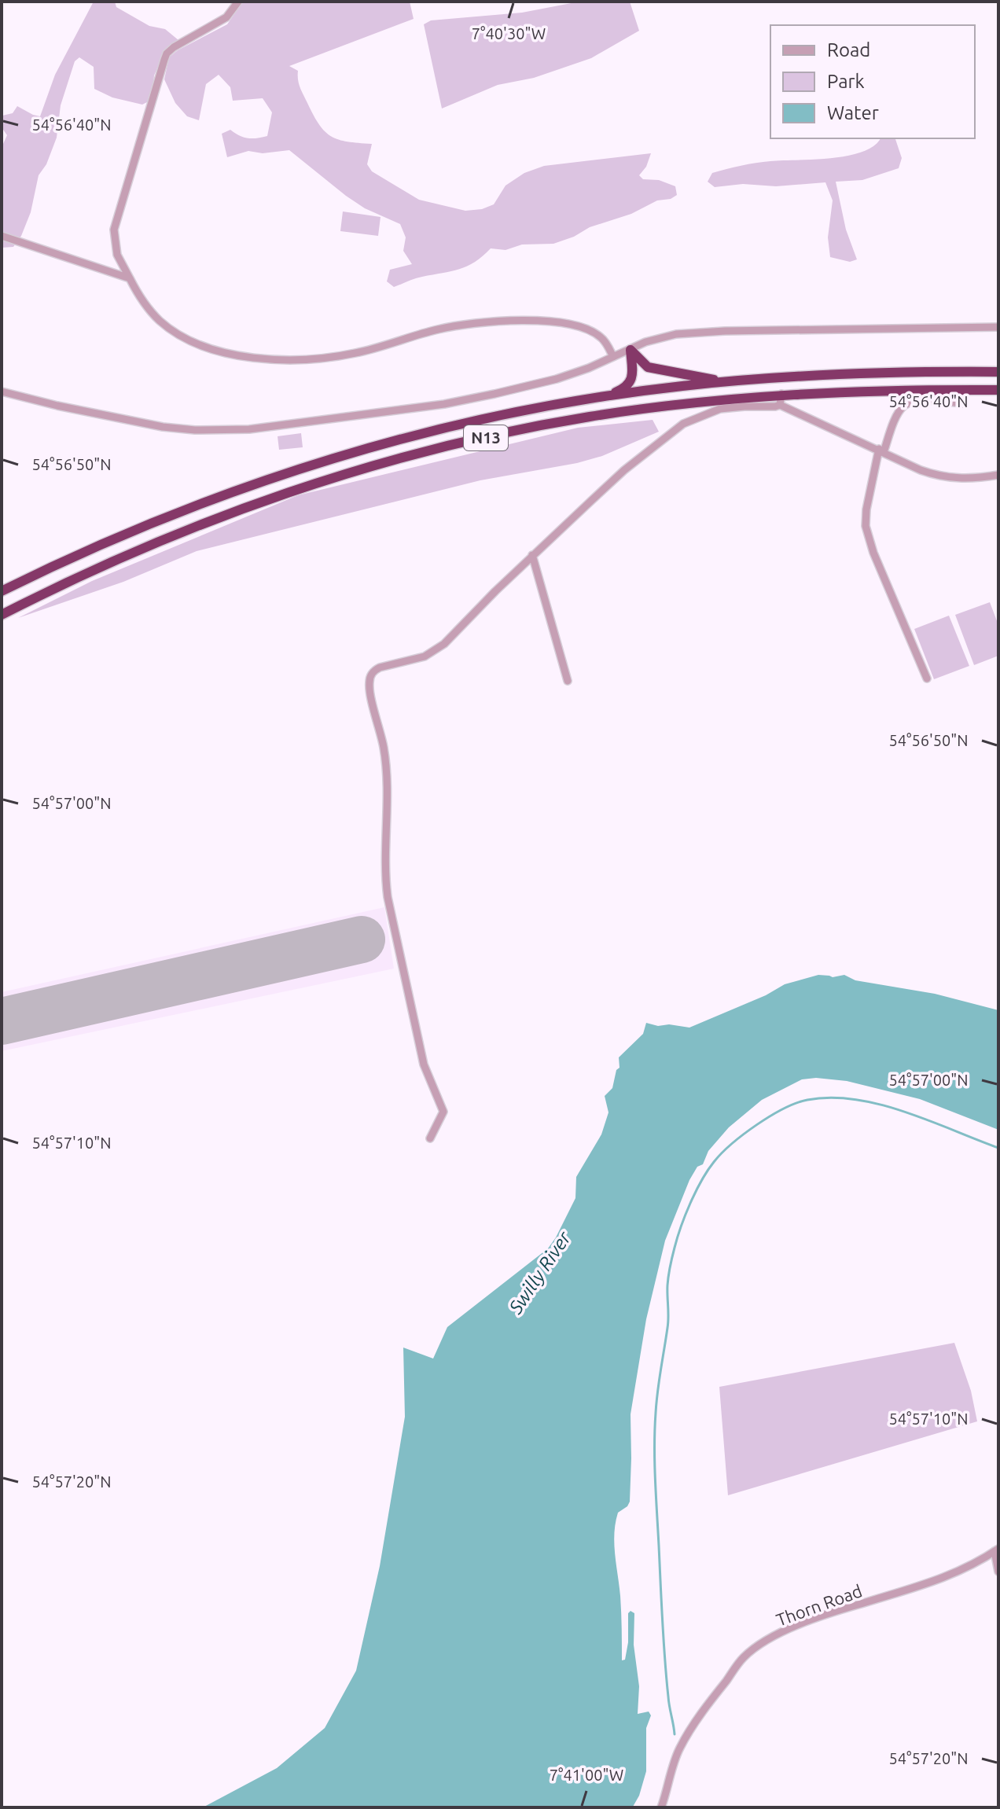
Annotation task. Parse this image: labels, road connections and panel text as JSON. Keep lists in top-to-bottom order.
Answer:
{
  "streets": {
    "highway": ["N13"],
    "street": ["Thorn Road"]
  },
  "water": ["Swilly River"],
  "legend": ["Road", "Park", "Water"],
  "coordinates": [
    "7°40'30\"W",
    "54°56'40\"N",
    "54°56'50\"N",
    "54°57'00\"N",
    "54°57'10\"N",
    "54°57'20\"N",
    "7°41'00\"W"
  ]
}
